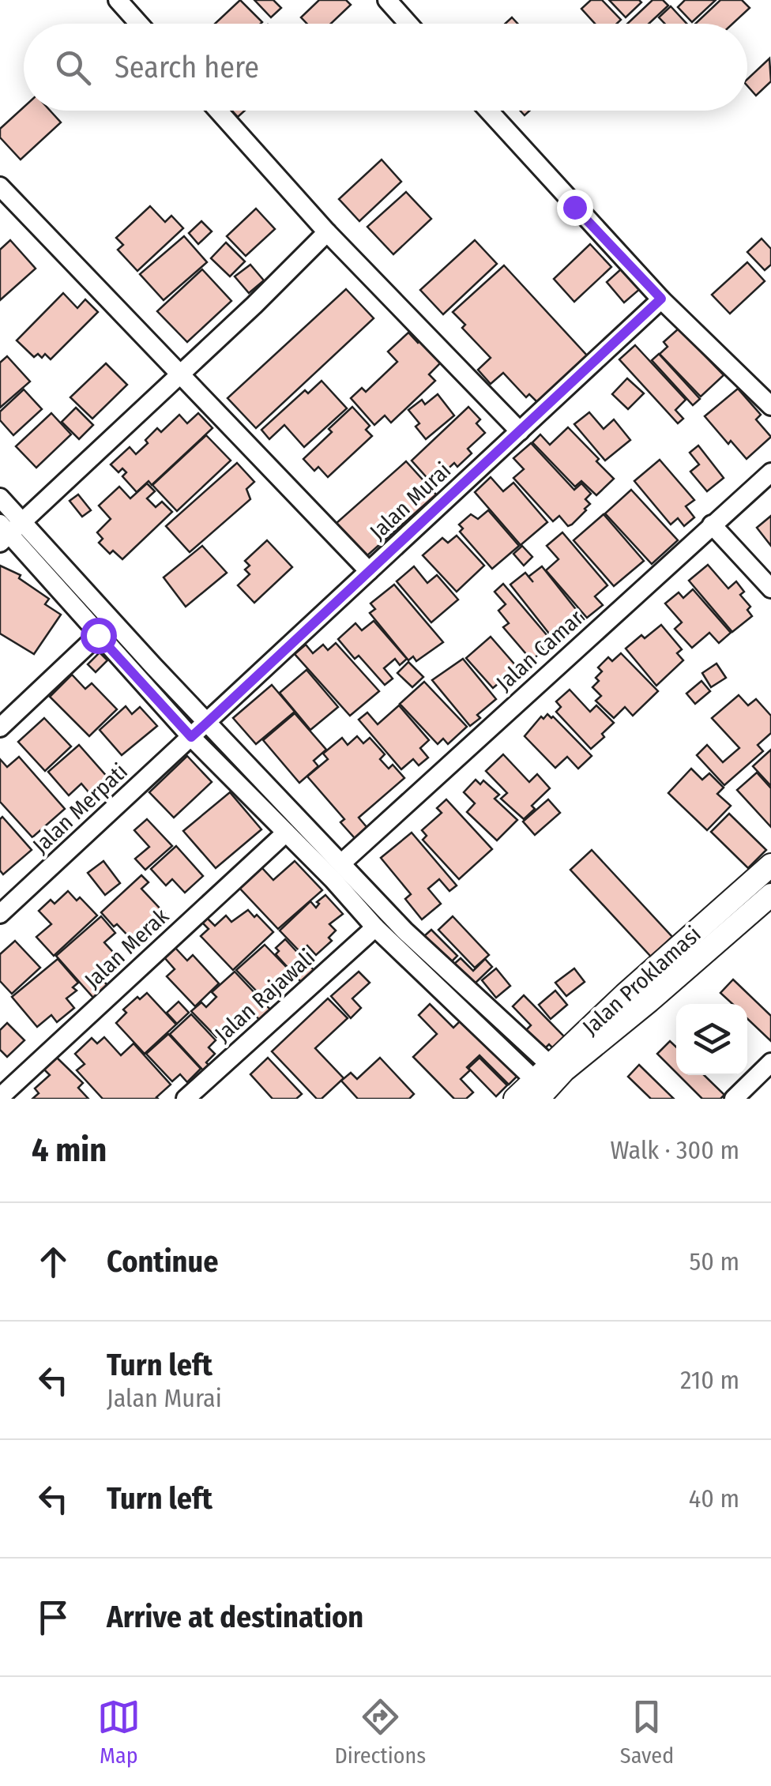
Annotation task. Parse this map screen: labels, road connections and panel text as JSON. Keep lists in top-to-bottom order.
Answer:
{
  "streets": {
    "street": [
      "Jalan Murai",
      "Jalan Camar",
      "Jalan Merpati",
      "Jalan Merak",
      "Jalan Proklamasi",
      "Jalan Rajawali"
    ]
  },
  "crossings": [
    ["Jalan Murai", "Jalan Merpati"]
  ],
  "page": {
    "search": "Search here",
    "heading": ["4 min", "Walk · 300 m"],
    "list": [
      ["Continue", "50 m"],
      ["Turn left", "Jalan Murai", "210 m"],
      ["Turn left", "40 m"],
      "Arrive at destination"
    ],
    "nav": ["Map", "Directions", "Saved"]
  }
}
